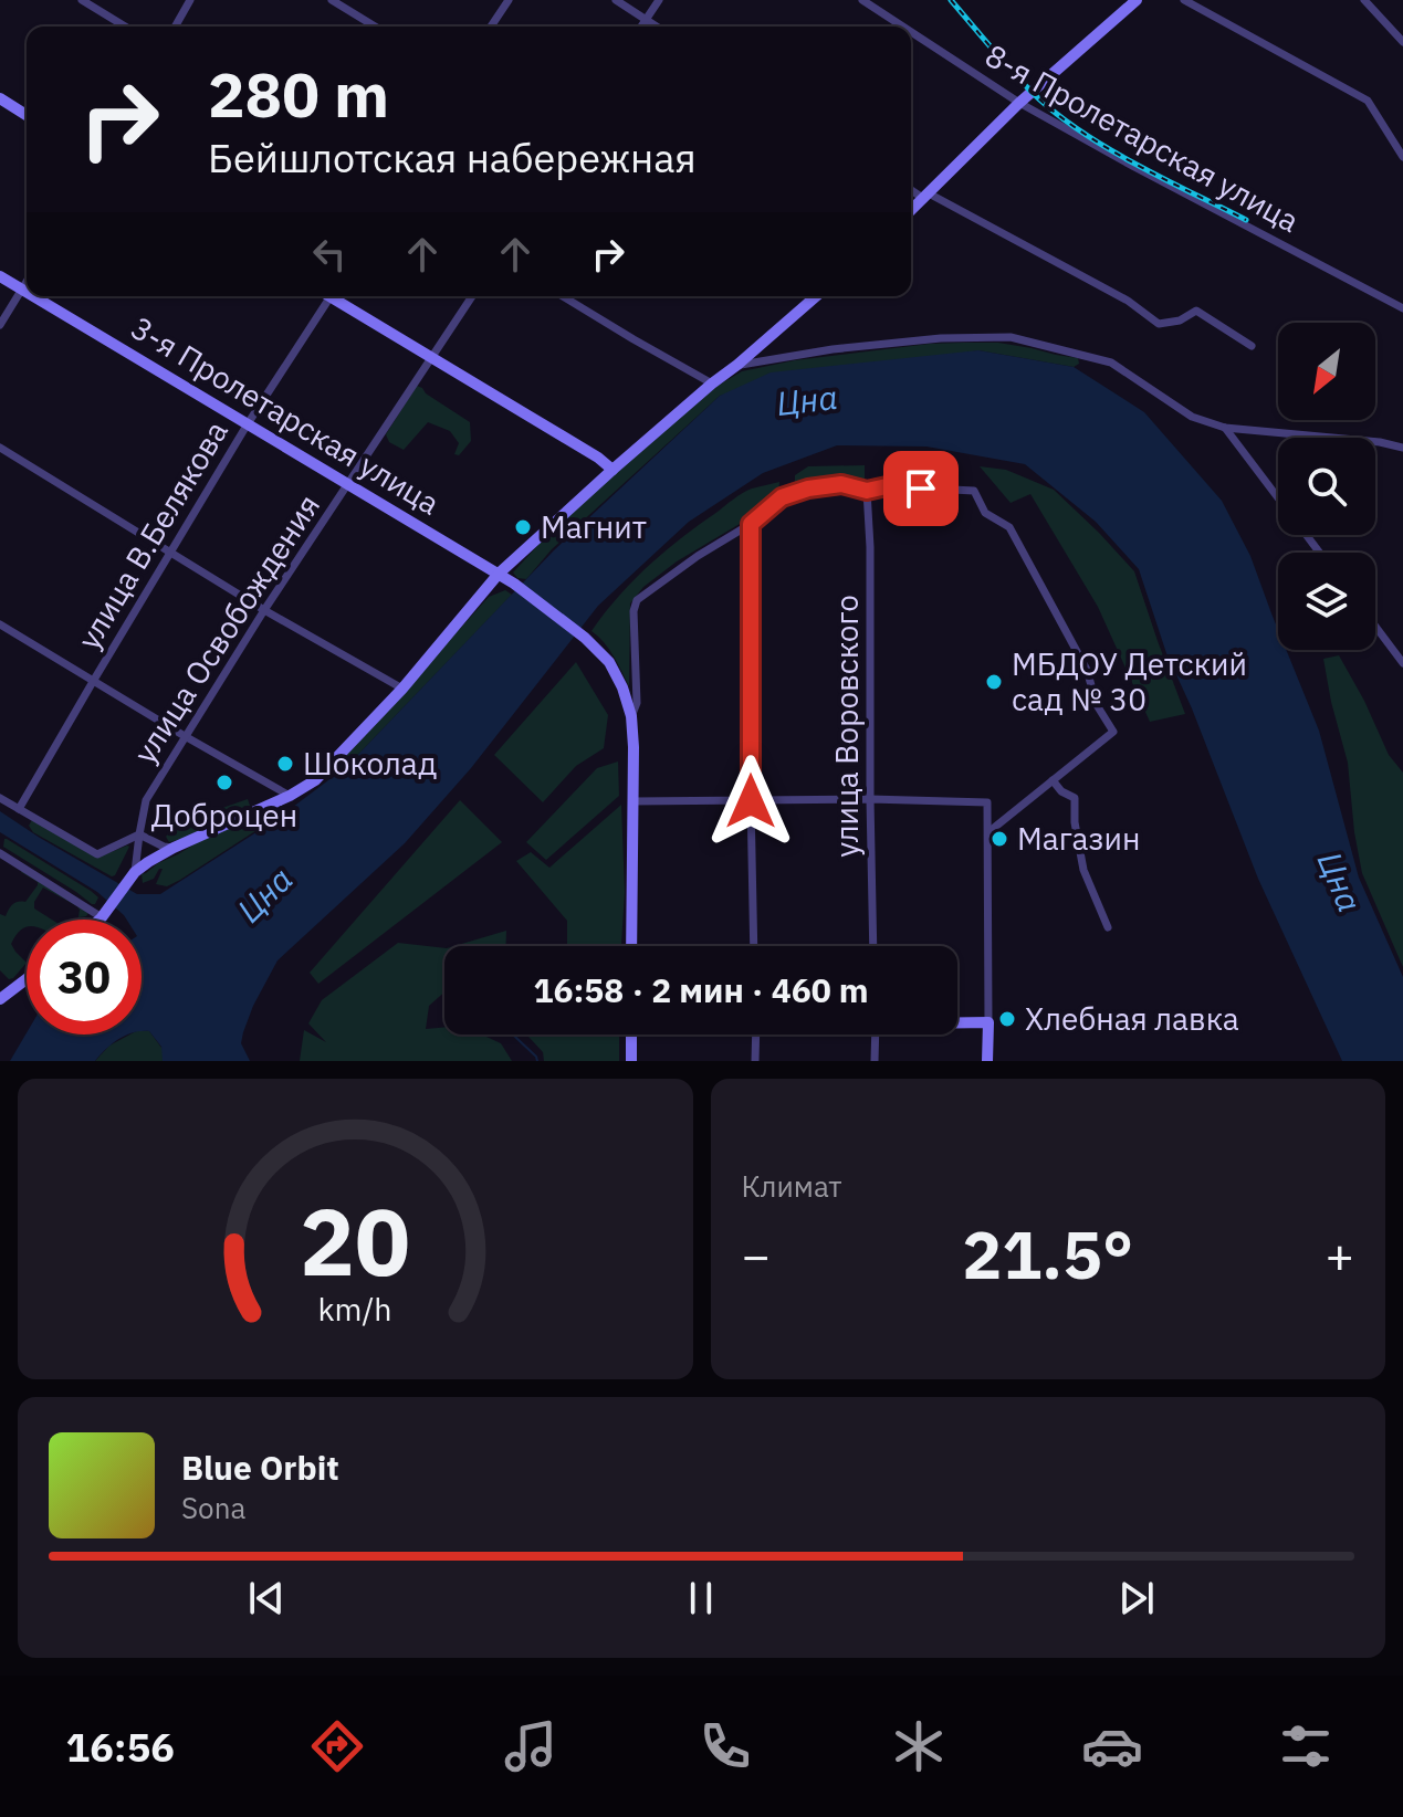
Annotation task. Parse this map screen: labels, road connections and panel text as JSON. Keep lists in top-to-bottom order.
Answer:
{
  "streets": {
    "street": [
      "8-я Пролетарская улица",
      "3-я Пролетарская улица",
      "улица В.Белякова",
      "улица Освобождения",
      "улица Воровского"
    ]
  },
  "crossings": [
    ["3-я Пролетарская улица", "улица В.Белякова"],
    ["3-я Пролетарская улица", "улица Освобождения"]
  ],
  "water": ["Цна"],
  "places": [
    "Магнит",
    "МБДОУ Детский сад № 30",
    "Шоколад",
    "Доброцен",
    "Магазин",
    "Хлебная лавка"
  ],
  "north": "bottom left",
  "page": {
    "turn": ["280 m", "Бейшлотская набережная"],
    "limit": "30",
    "trip": "16:58 · 2 мин · 460 m",
    "tile": "Климат",
    "heat": ["−", "21.5°", "+"],
    "song": ["Blue Orbit", "Sona"],
    "tabs": "16:56",
    "gauge": ["20", "km/h"]
  }
}
